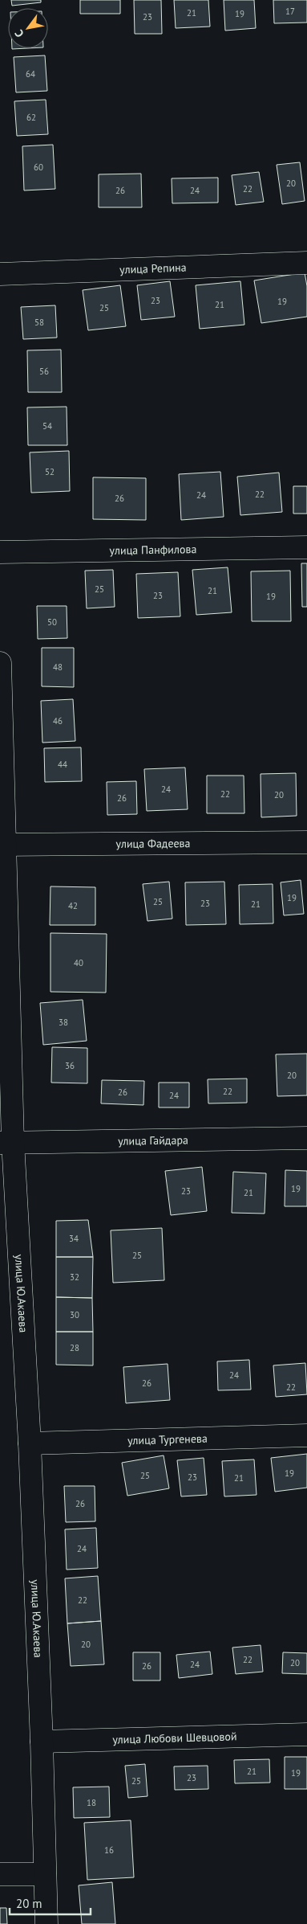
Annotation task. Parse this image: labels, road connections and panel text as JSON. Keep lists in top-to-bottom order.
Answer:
{
  "streets": {
    "street": [
      "улица Репина",
      "улица Панфилова",
      "улица Фадеева",
      "улица Гайдара",
      "улица Ю.Акаева",
      "улица Тургенева",
      "улица Любови Шевцовой"
    ]
  },
  "crossings": [
    ["улица Фадеева", "улица Ю.Акаева"],
    ["улица Гайдара", "улица Ю.Акаева"],
    ["улица Ю.Акаева", "улица Тургенева"],
    ["улица Ю.Акаева", "улица Любови Шевцовой"]
  ],
  "house_numbers": [
    "17",
    "21",
    "19",
    "23",
    "64",
    "62",
    "60",
    "20",
    "22",
    "26",
    "24",
    "23",
    "19",
    "21",
    "25",
    "58",
    "56",
    "54",
    "52",
    "22",
    "24",
    "26",
    "25",
    "21",
    "23",
    "19",
    "50",
    "48",
    "46",
    "44",
    "24",
    "22",
    "20",
    "26",
    "19",
    "25",
    "23",
    "21",
    "42",
    "40",
    "38",
    "36",
    "20",
    "22",
    "26",
    "24",
    "19",
    "23",
    "21",
    "34",
    "25",
    "32",
    "30",
    "28",
    "24",
    "26",
    "22",
    "19",
    "25",
    "23",
    "21",
    "26",
    "24",
    "22",
    "20",
    "22",
    "20",
    "24",
    "26",
    "21",
    "19",
    "23",
    "25",
    "18",
    "16"
  ],
  "scale_bar": "20 m",
  "north": "bottom left"
}
